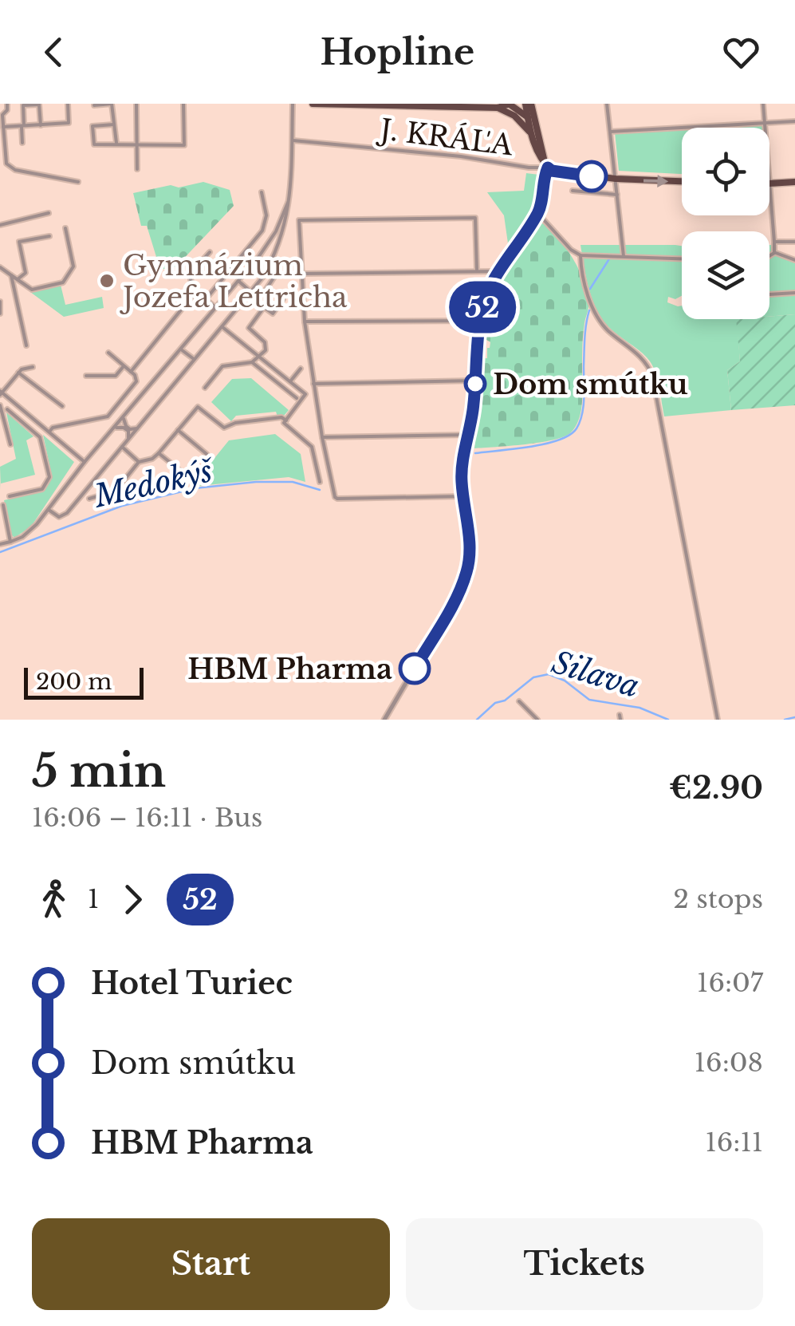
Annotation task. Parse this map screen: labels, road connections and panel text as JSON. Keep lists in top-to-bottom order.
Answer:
{
  "streets": {
    "street": ["J. KRÁĽA"]
  },
  "water": ["Medokýš", "Silava"],
  "places": ["Gymnázium Jozefa Lettricha", "Dom smútku", "HBM Pharma"],
  "lines": ["bus line 52"],
  "scale_bar": "200 m",
  "page": {
    "header": "Hopline",
    "on_map": "52",
    "scale": "200 m",
    "heading": ["5 min", "16:06 – 16:11 · Bus", "€2.90"],
    "legs": ["1", "52", "2 stops"],
    "list": [
      {
        "name": "Hotel Turiec",
        "value": "16:07"
      },
      {
        "name": "Dom smútku",
        "value": "16:08"
      },
      {
        "name": "HBM Pharma",
        "value": "16:11"
      }
    ],
    "buttons": ["Start", "Tickets"]
  }
}
